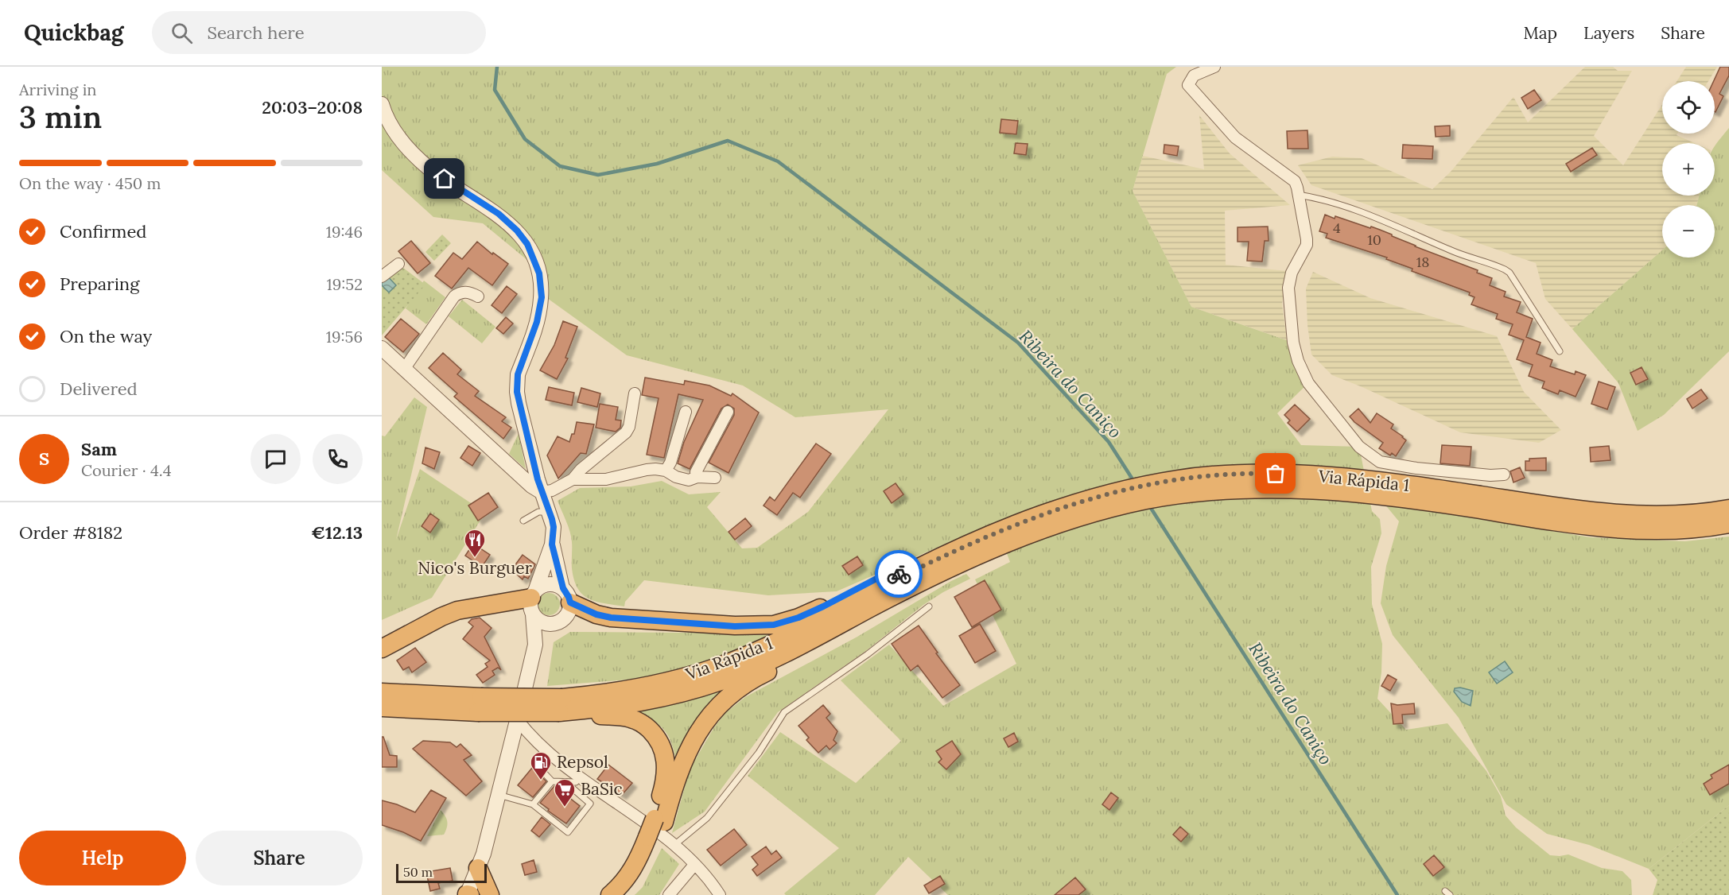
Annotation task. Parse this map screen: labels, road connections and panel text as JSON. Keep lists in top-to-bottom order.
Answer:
{
  "streets": {
    "highway": ["Via Rápida 1"]
  },
  "water": ["Ribeira do Caniço"],
  "places": {
    "restaurant": ["Nico's Burguer"],
    "fuel station": ["Repsol"],
    "supermarket": ["BaSic"]
  },
  "house_numbers": ["4", "10", "18"],
  "scale_bar": "50 m",
  "page": {
    "header": "Quickbag",
    "search": "Search here",
    "nav": ["Map", "Layers", "Share"],
    "heading": ["3 min", "Arriving in", "20:03–20:08"],
    "panel": [
      "Sam",
      "Courier · 4.4",
      "Order #8182",
      "€12.13"
    ],
    "map_buttons": ["+", "−"],
    "bar": "On the way · 450 m",
    "list": [
      ["Confirmed", "19:46"],
      ["Preparing", "19:52"],
      ["On the way", "19:56"],
      "Delivered"
    ],
    "round": "S",
    "buttons": ["Help", "Share"],
    "scale": "50 m"
  }
}
